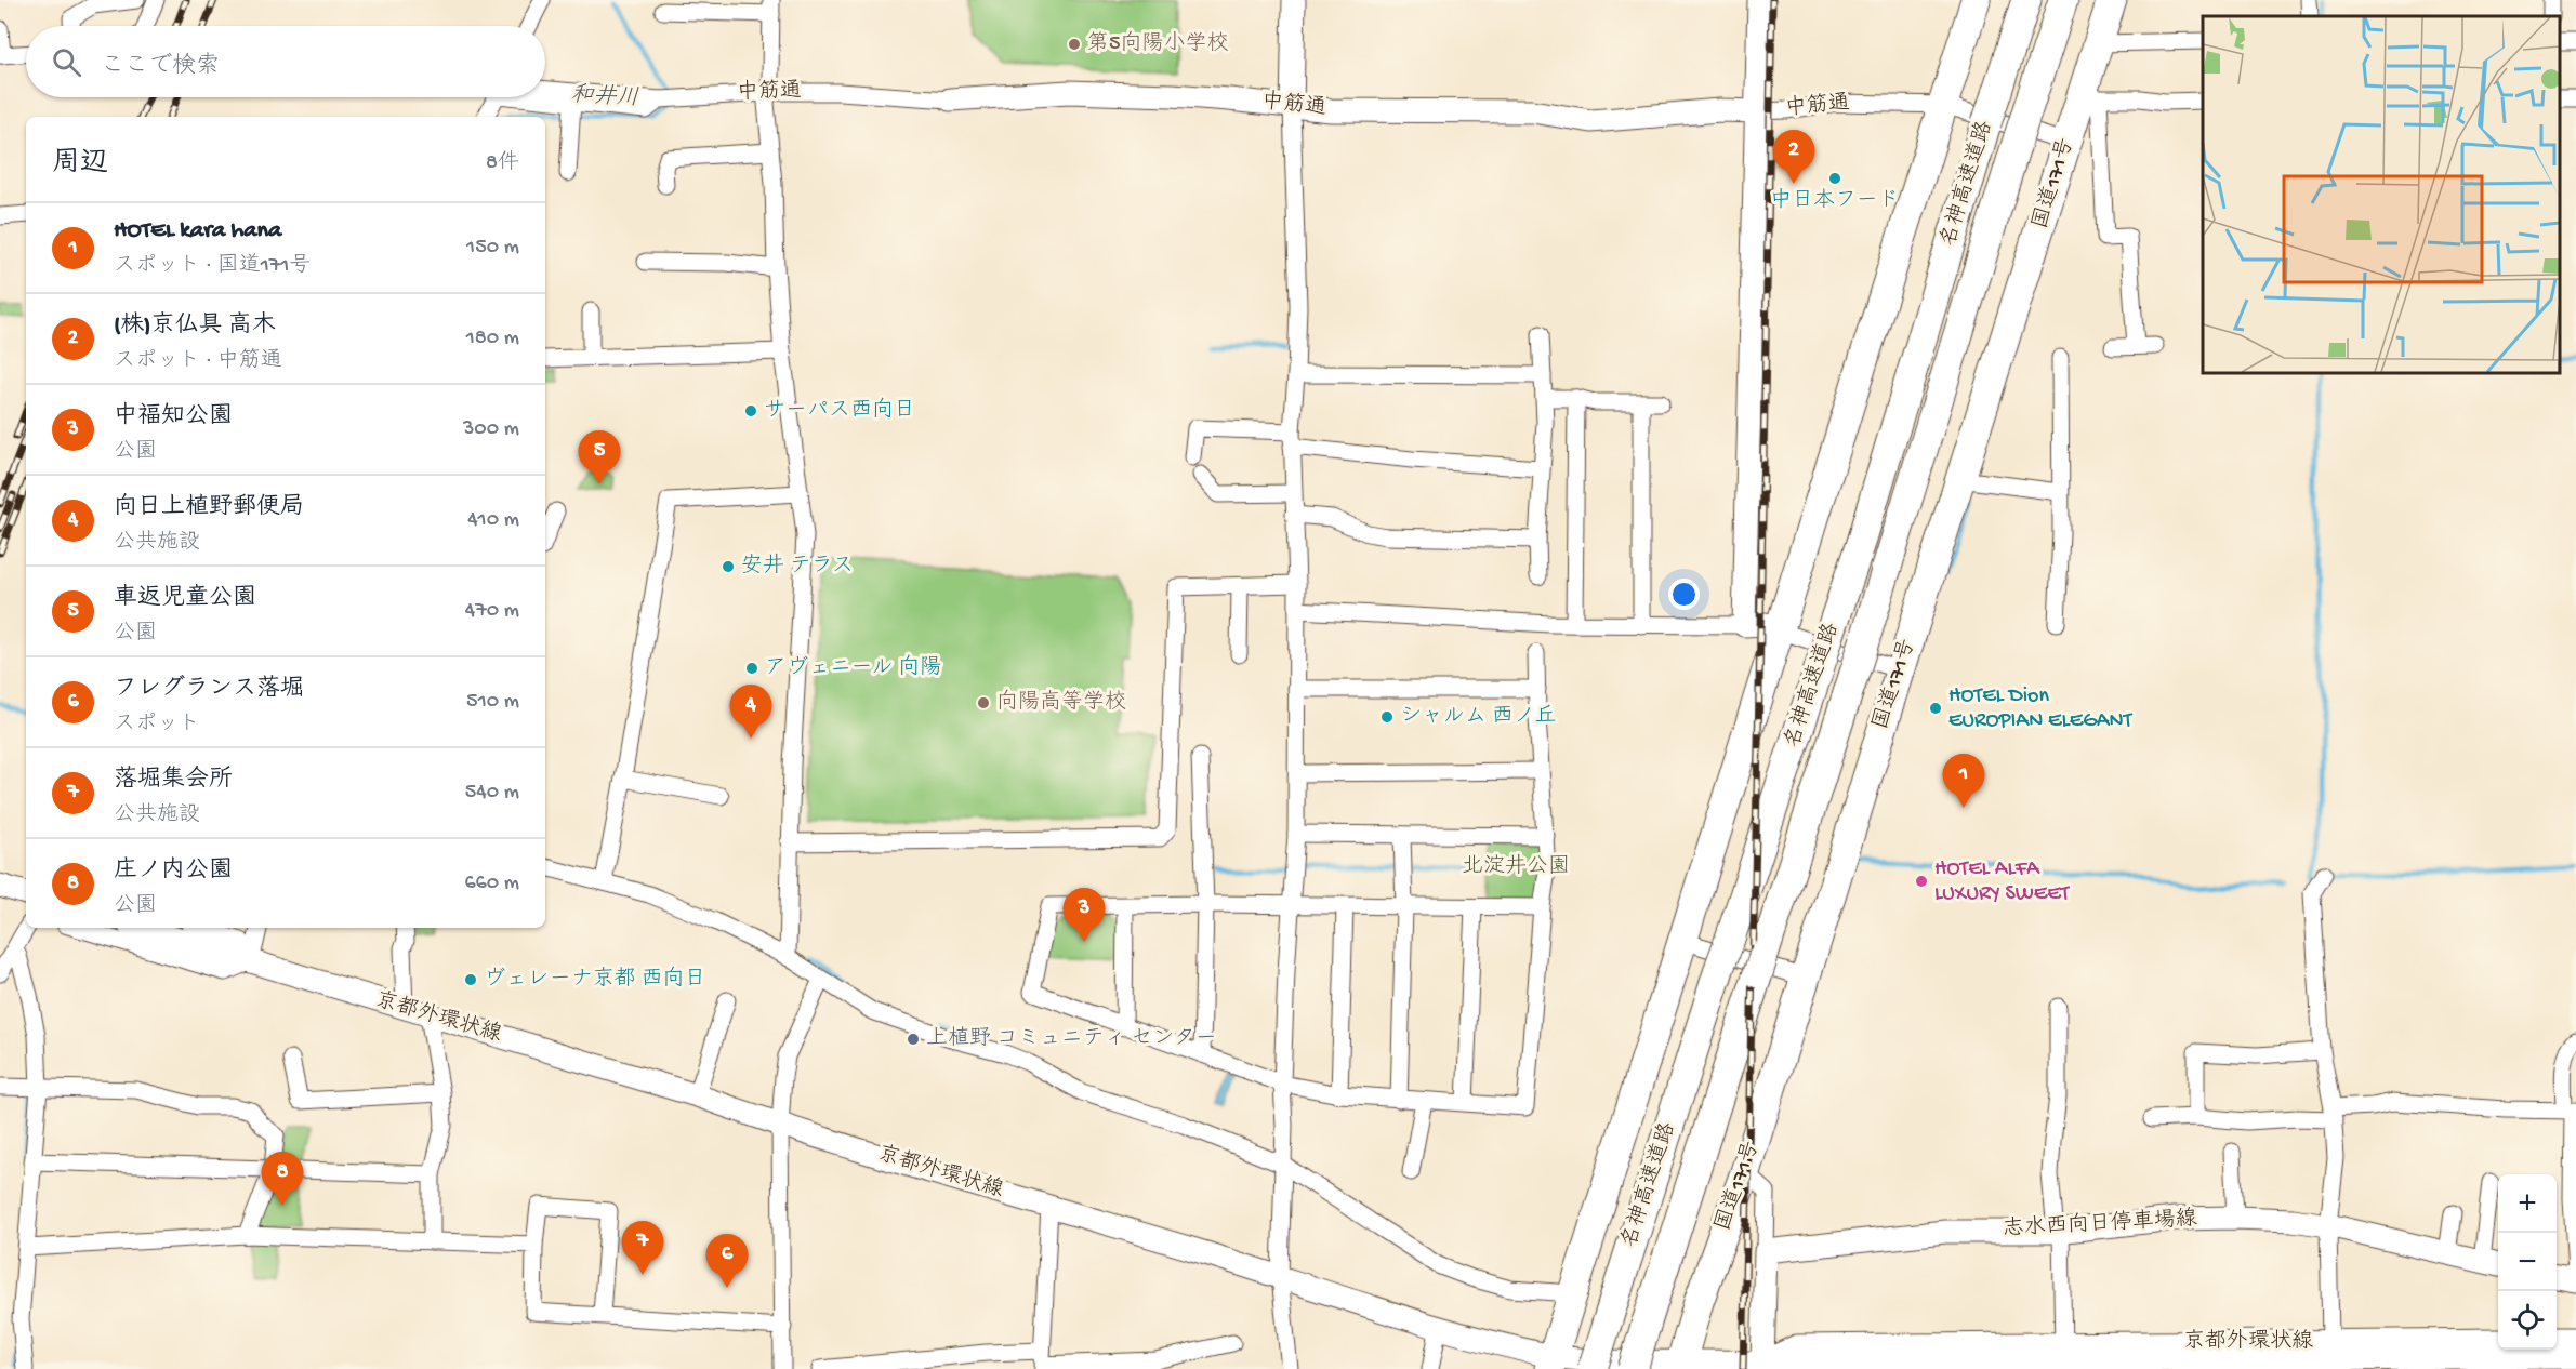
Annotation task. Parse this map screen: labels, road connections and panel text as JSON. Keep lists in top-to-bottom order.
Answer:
{
  "streets": {
    "highway": ["名神高速道路", "国道171号"],
    "street": ["中筋通", "京都外環状線", "志水西向日停車場線"]
  },
  "crossings": [
    ["中筋通", "国道171号"],
    ["国道171号", "京都外環状線"]
  ],
  "water": ["和井川"],
  "parks": ["北淀井公園"],
  "places": [
    "第5向陽小学校",
    "中日本フード",
    "サーパス西向日",
    "安井 テラス",
    "アヴェニール 向陽",
    "向陽高等学校",
    "HOTEL Dion EUROPIAN ELEGANT",
    "シャルム 西ノ丘",
    "HOTEL ALFA LUXURY SWEET",
    "ヴェレーナ京都 西向日",
    "上植野 コミュニティ センター"
  ],
  "page": {
    "search": "ここで検索",
    "heading": ["周辺", "8件"],
    "pins": [
      "2",
      "5",
      "4",
      "1",
      "3",
      "8",
      "7",
      "6"
    ],
    "list": [
      {
        "mark": "1",
        "name": "HOTEL kara hana",
        "note": "スポット · 国道171号",
        "value": "150 m"
      },
      {
        "mark": "2",
        "name": "(株)京仏具 高木",
        "note": "スポット · 中筋通",
        "value": "180 m"
      },
      {
        "mark": "3",
        "name": "中福知公園",
        "note": "公園",
        "value": "300 m"
      },
      {
        "mark": "4",
        "name": "向日上植野郵便局",
        "note": "公共施設",
        "value": "410 m"
      },
      {
        "mark": "5",
        "name": "車返児童公園",
        "note": "公園",
        "value": "470 m"
      },
      {
        "mark": "6",
        "name": "フレグランス落堀",
        "note": "スポット",
        "value": "510 m"
      },
      {
        "mark": "7",
        "name": "落堀集会所",
        "note": "公共施設",
        "value": "540 m"
      },
      {
        "mark": "8",
        "name": "庄ノ内公園",
        "note": "公園",
        "value": "660 m"
      }
    ],
    "map_buttons": ["+", "−"]
  }
}
